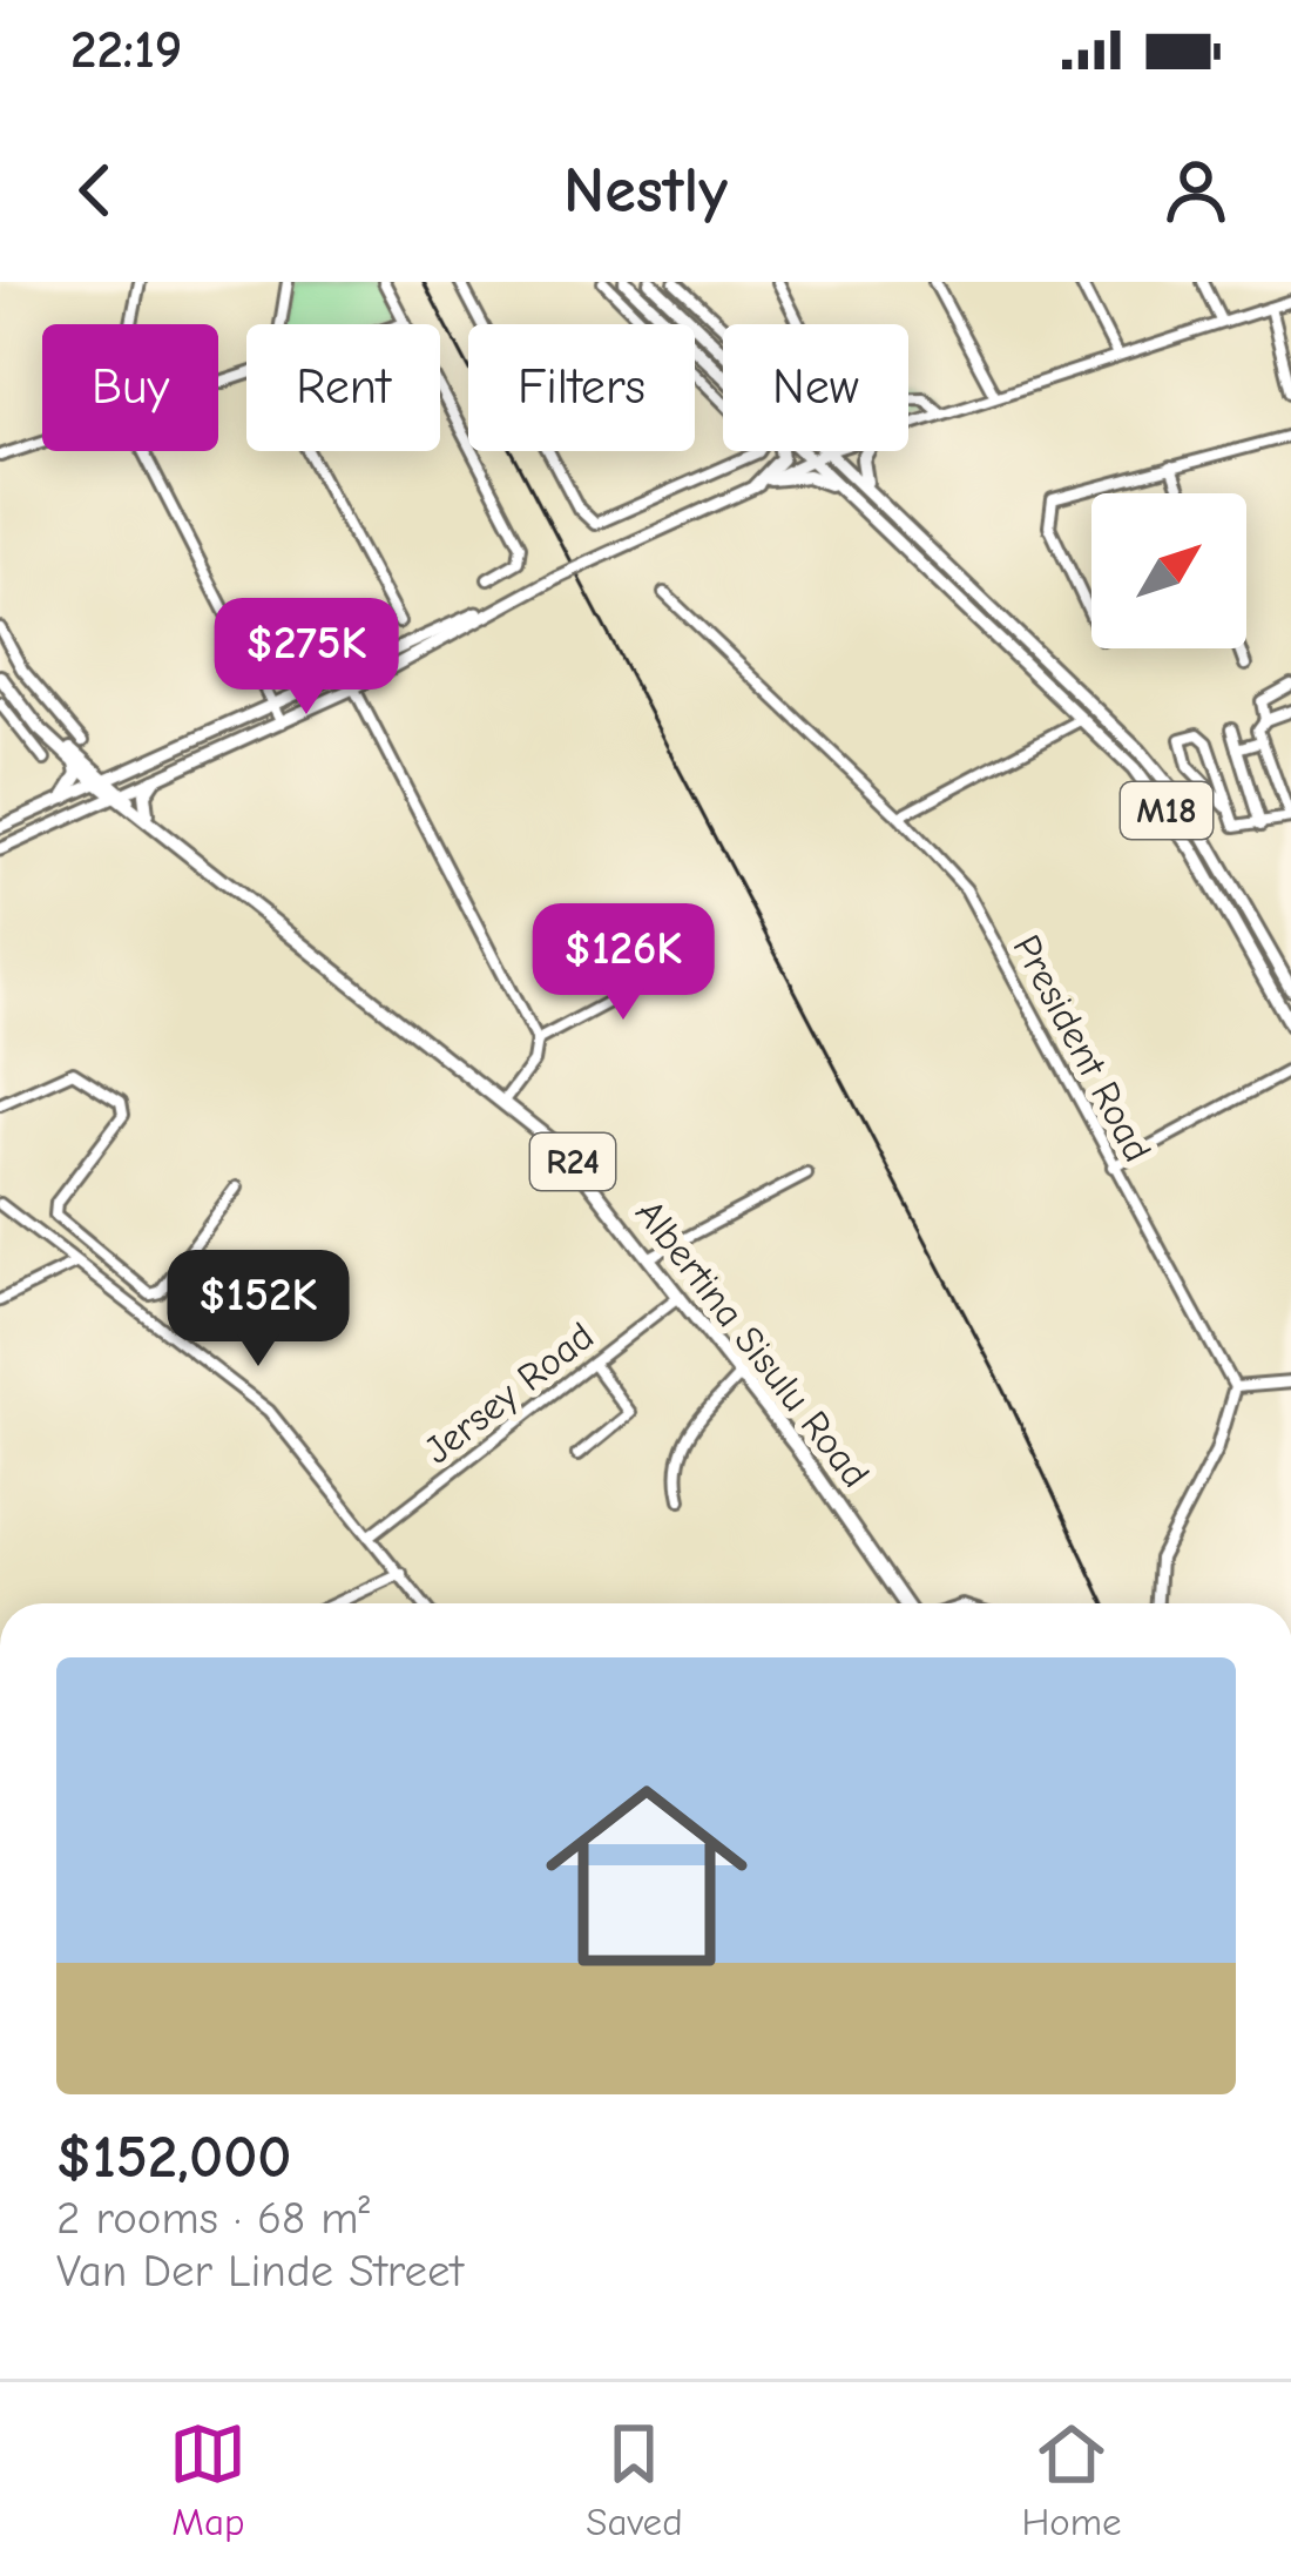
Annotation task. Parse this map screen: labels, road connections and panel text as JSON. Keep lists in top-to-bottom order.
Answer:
{
  "streets": {
    "main road": ["M18", "R24", "Albertina Sisulu Road"],
    "street": ["President Road", "Jersey Road"]
  },
  "crossings": [
    ["Albertina Sisulu Road", "Jersey Road"]
  ],
  "north": "top right",
  "page": {
    "status": "22:19",
    "header": "Nestly",
    "chip": [
      "Buy",
      "Rent",
      "Filters",
      "New"
    ],
    "price": ["$275K", "$126K", "$152K"],
    "list": [
      {
        "name": "$152,000",
        "note": "2 rooms · 68 m² · Van Der Linde Street"
      }
    ],
    "tabs": ["Map", "Saved", "Home"]
  }
}
